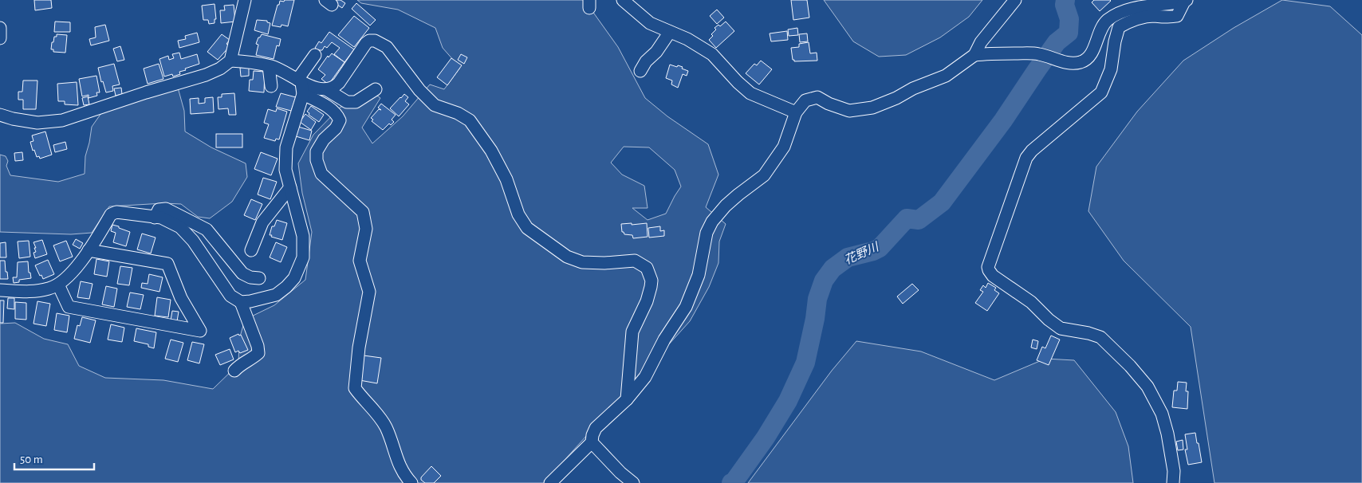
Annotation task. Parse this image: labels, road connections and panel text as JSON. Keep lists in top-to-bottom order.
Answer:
{
  "water": ["花野川"],
  "scale_bar": "50 m"
}
